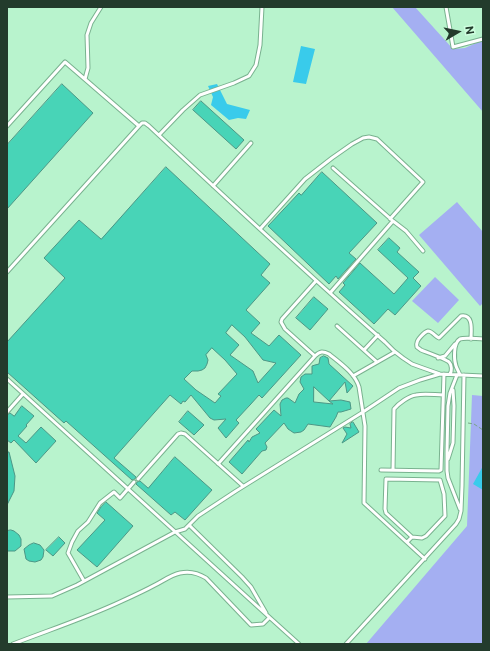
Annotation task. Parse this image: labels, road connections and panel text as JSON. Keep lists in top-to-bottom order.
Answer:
{
  "north": "right"
}
